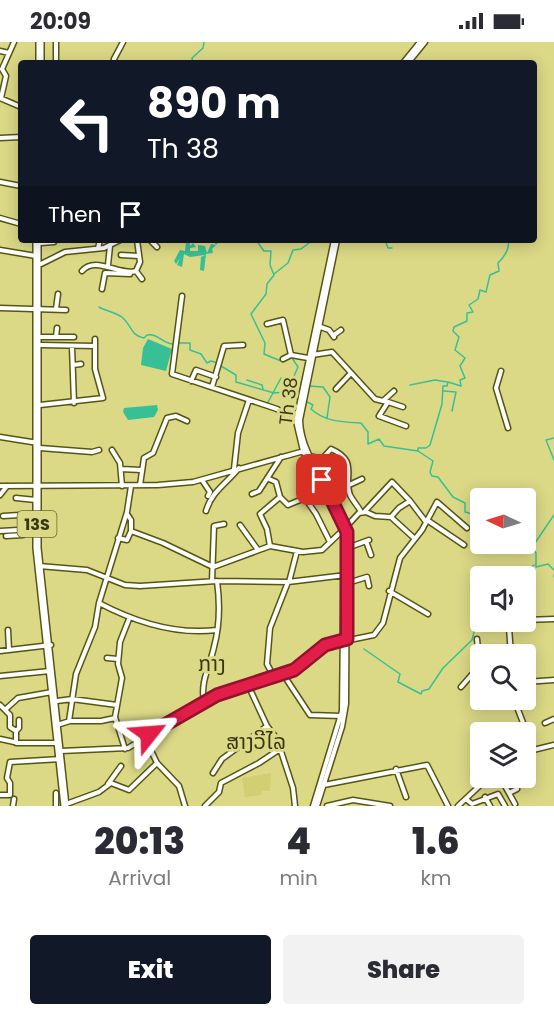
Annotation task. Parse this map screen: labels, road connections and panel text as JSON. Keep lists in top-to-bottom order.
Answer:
{
  "streets": {
    "highway": ["13S"],
    "street": ["Th 38"]
  },
  "districts": ["ກາງ", "ສາງວີໄລ"],
  "north": "left",
  "page": {
    "status": "20:09",
    "turn": ["890 m", "Th 38"],
    "then": "Then",
    "eta": [
      "20:13",
      "Arrival",
      "4",
      "min",
      "1.6",
      "km"
    ],
    "buttons": ["Exit", "Share"]
  }
}
